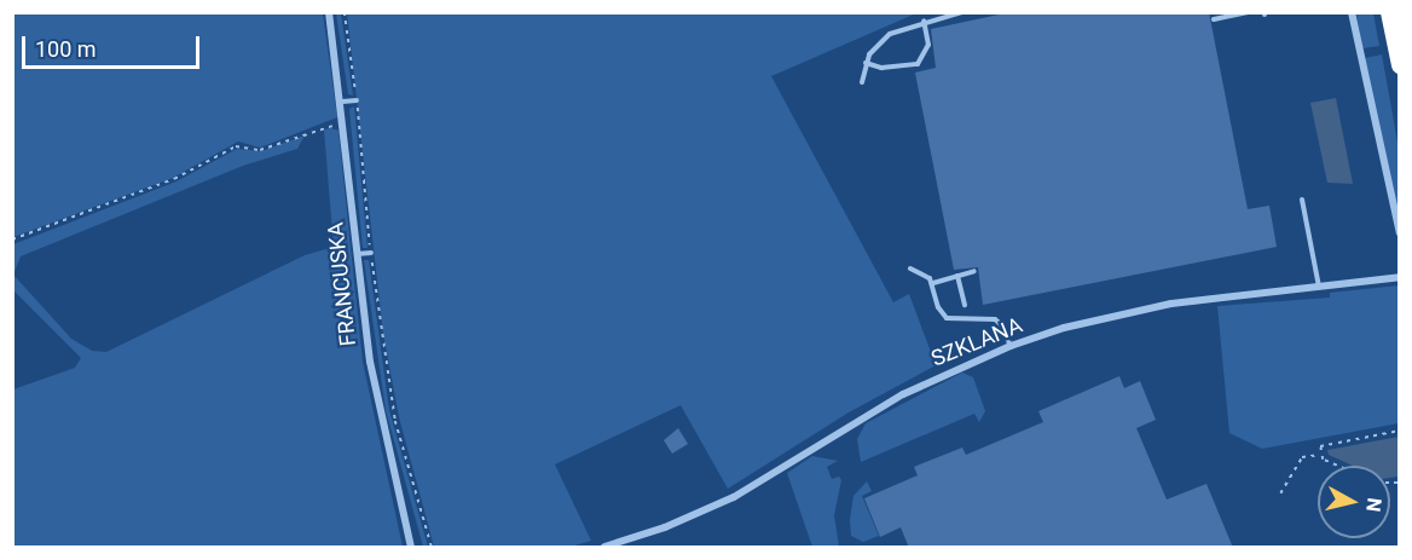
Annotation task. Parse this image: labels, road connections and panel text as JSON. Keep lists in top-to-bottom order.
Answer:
{
  "streets": {
    "street": ["FRANCUSKA", "SZKLANA"]
  },
  "scale_bar": "100 m",
  "north": "right"
}
